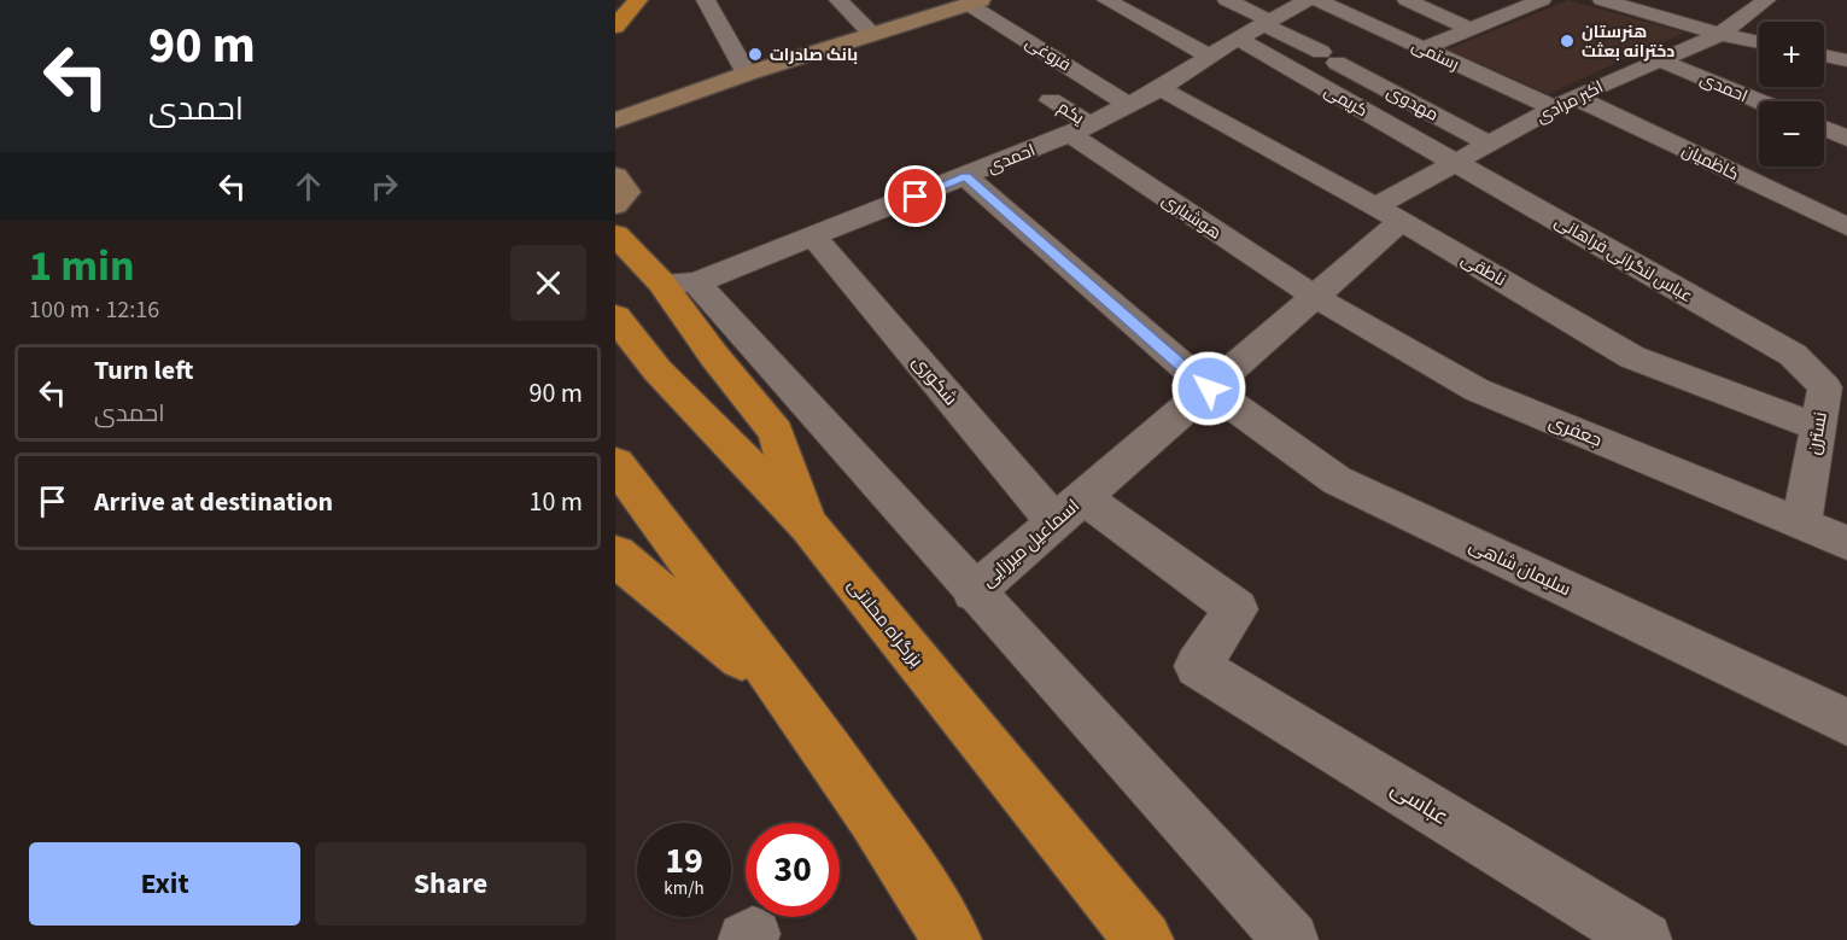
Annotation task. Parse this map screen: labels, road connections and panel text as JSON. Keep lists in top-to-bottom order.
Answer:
{
  "streets": {
    "highway": ["بزرگراه محلاتی"],
    "street": [
      "فروغی",
      "رستمی",
      "احمدی",
      "کریمی",
      "اکبر مرادی",
      "مهدوی",
      "یکم",
      "کاظمیان",
      "هوشیاری",
      "عباس لنگرانی فراهانی",
      "ناطقی",
      "شکوری",
      "جعفری",
      "نسترن",
      "اسماعیل میرزایی",
      "سلیمان شاهی",
      "عباسی"
    ]
  },
  "crossings": [
    ["فروغی", "احمدی"],
    ["فروغی", "یکم"],
    ["رستمی", "اکبر مرادی"],
    ["رستمی", "کاظمیان"],
    ["احمدی", "کریمی"],
    ["احمدی", "اکبر مرادی"],
    ["احمدی", "مهدوی"],
    ["احمدی", "یکم"],
    ["احمدی", "هوشیاری"],
    ["احمدی", "ناطقی"],
    ["احمدی", "شکوری"],
    ["احمدی", "اسماعیل میرزایی"],
    ["احمدی", "سلیمان شاهی"],
    ["کریمی", "اکبر مرادی"],
    ["کریمی", "عباس لنگرانی فراهانی"],
    ["اکبر مرادی", "مهدوی"],
    ["اکبر مرادی", "کاظمیان"],
    ["اکبر مرادی", "عباس لنگرانی فراهانی"],
    ["اکبر مرادی", "ناطقی"],
    ["اکبر مرادی", "اسماعیل میرزایی"],
    ["یکم", "هوشیاری"],
    ["هوشیاری", "جعفری"],
    ["هوشیاری", "اسماعیل میرزایی"],
    ["عباس لنگرانی فراهانی", "نسترن"],
    ["ناطقی", "نسترن"],
    ["ناطقی", "اسماعیل میرزایی"],
    ["شکوری", "اسماعیل میرزایی"],
    ["شکوری", "عباسی"],
    ["جعفری", "نسترن"],
    ["جعفری", "اسماعیل میرزایی"],
    ["اسماعیل میرزایی", "سلیمان شاهی"],
    ["اسماعیل میرزایی", "عباسی"]
  ],
  "places": ["هنرستان دخترانه بعثت", "بانک صادرات"],
  "page": {
    "turn": ["90 m", "احمدی"],
    "map_buttons": ["+", "−"],
    "heading": ["1 min", "100 m · 12:16"],
    "list": [
      {
        "name": "Turn left",
        "note": "احمدی",
        "value": "90 m"
      },
      {
        "name": "Arrive at destination",
        "value": "10 m"
      }
    ],
    "speed": "19 km/h",
    "limit": "30",
    "buttons": ["Exit", "Share"]
  }
}
